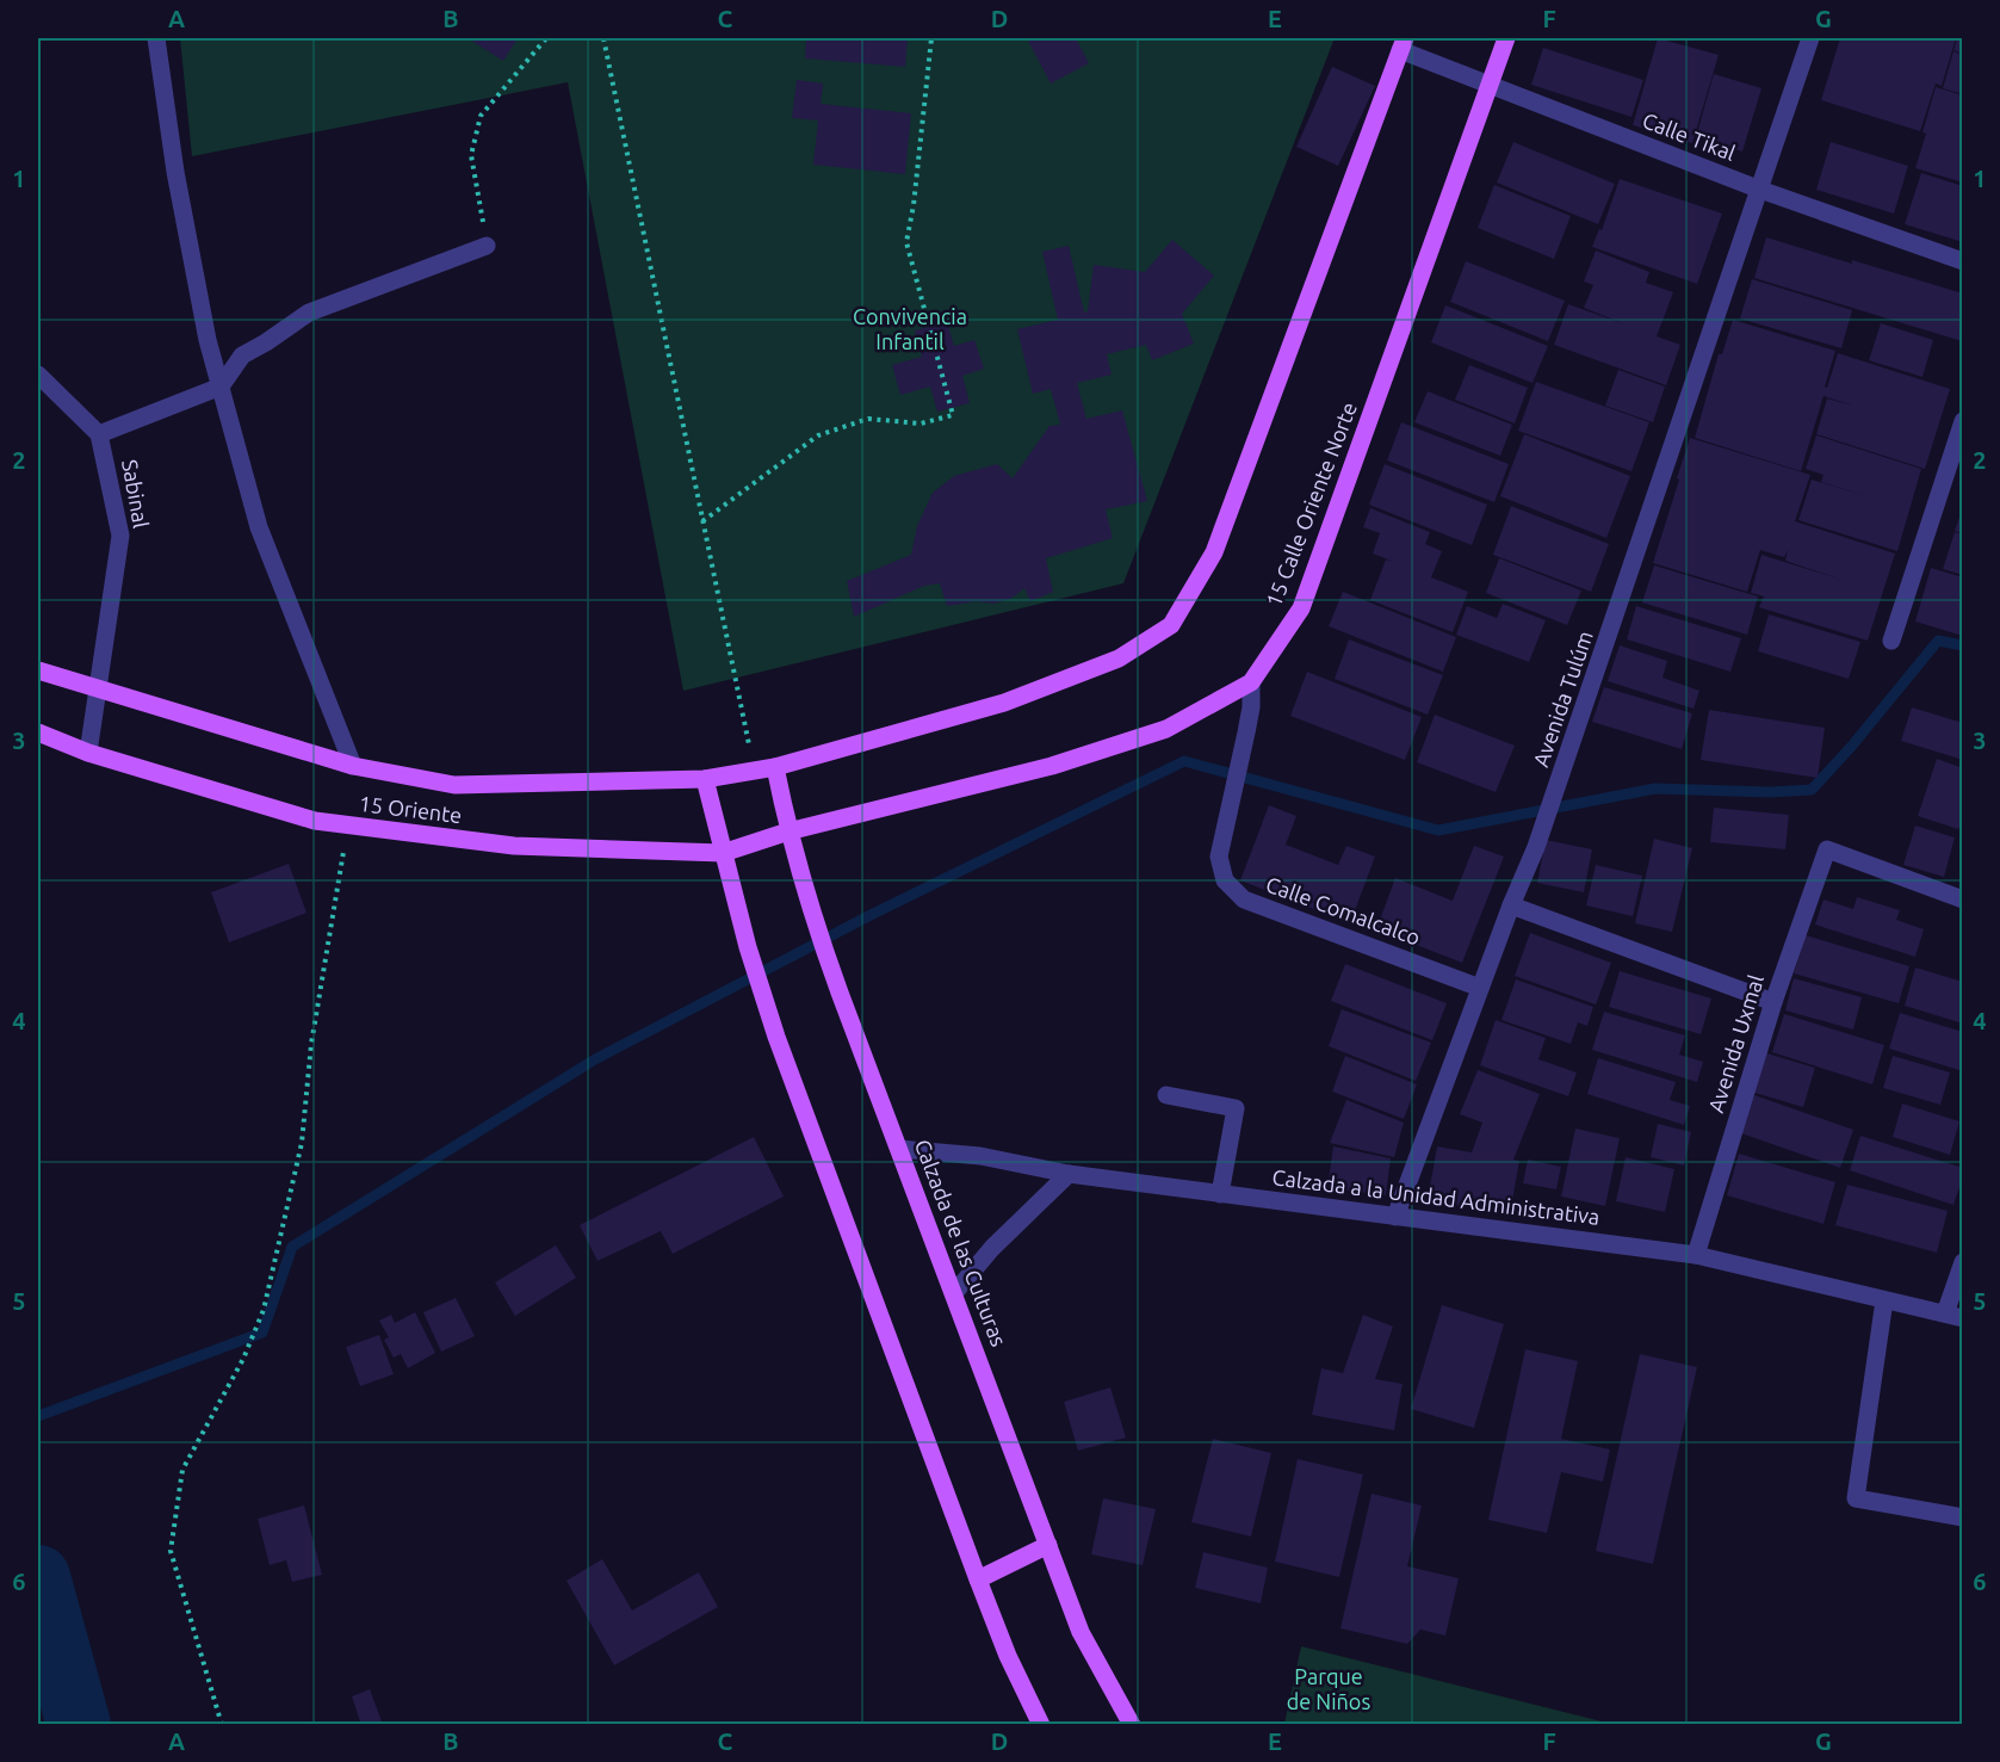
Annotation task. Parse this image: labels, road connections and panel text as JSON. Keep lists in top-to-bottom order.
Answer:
{
  "streets": {
    "main road": ["15 Calle Oriente Norte", "15 Oriente", "Calzada de las Culturas"],
    "street": [
      "Calle Tikal",
      "Sabinal",
      "Avenida Tulúm",
      "Calle Comalcalco",
      "Avenida Uxmal",
      "Calzada a la Unidad Administrativa"
    ]
  },
  "crossings": [
    ["Calle Tikal", "15 Calle Oriente Norte"],
    ["Calle Tikal", "Avenida Tulúm"],
    ["Sabinal", "15 Oriente"],
    ["15 Calle Oriente Norte", "15 Oriente"],
    ["15 Calle Oriente Norte", "Calle Comalcalco"],
    ["15 Calle Oriente Norte", "Calzada de las Culturas"],
    ["Avenida Tulúm", "Calle Comalcalco"],
    ["Avenida Tulúm", "Calzada a la Unidad Administrativa"],
    ["15 Oriente", "Calzada de las Culturas"],
    ["Avenida Uxmal", "Calzada a la Unidad Administrativa"],
    ["Calzada a la Unidad Administrativa", "Calzada de las Culturas"]
  ],
  "parks": ["Convivencia Infantil", "Parque de Niños"],
  "grid": {
    "columns": [
      "A",
      "B",
      "C",
      "D",
      "E",
      "F",
      "G"
    ],
    "rows": [
      "1",
      "2",
      "3",
      "4",
      "5",
      "6"
    ]
  }
}
